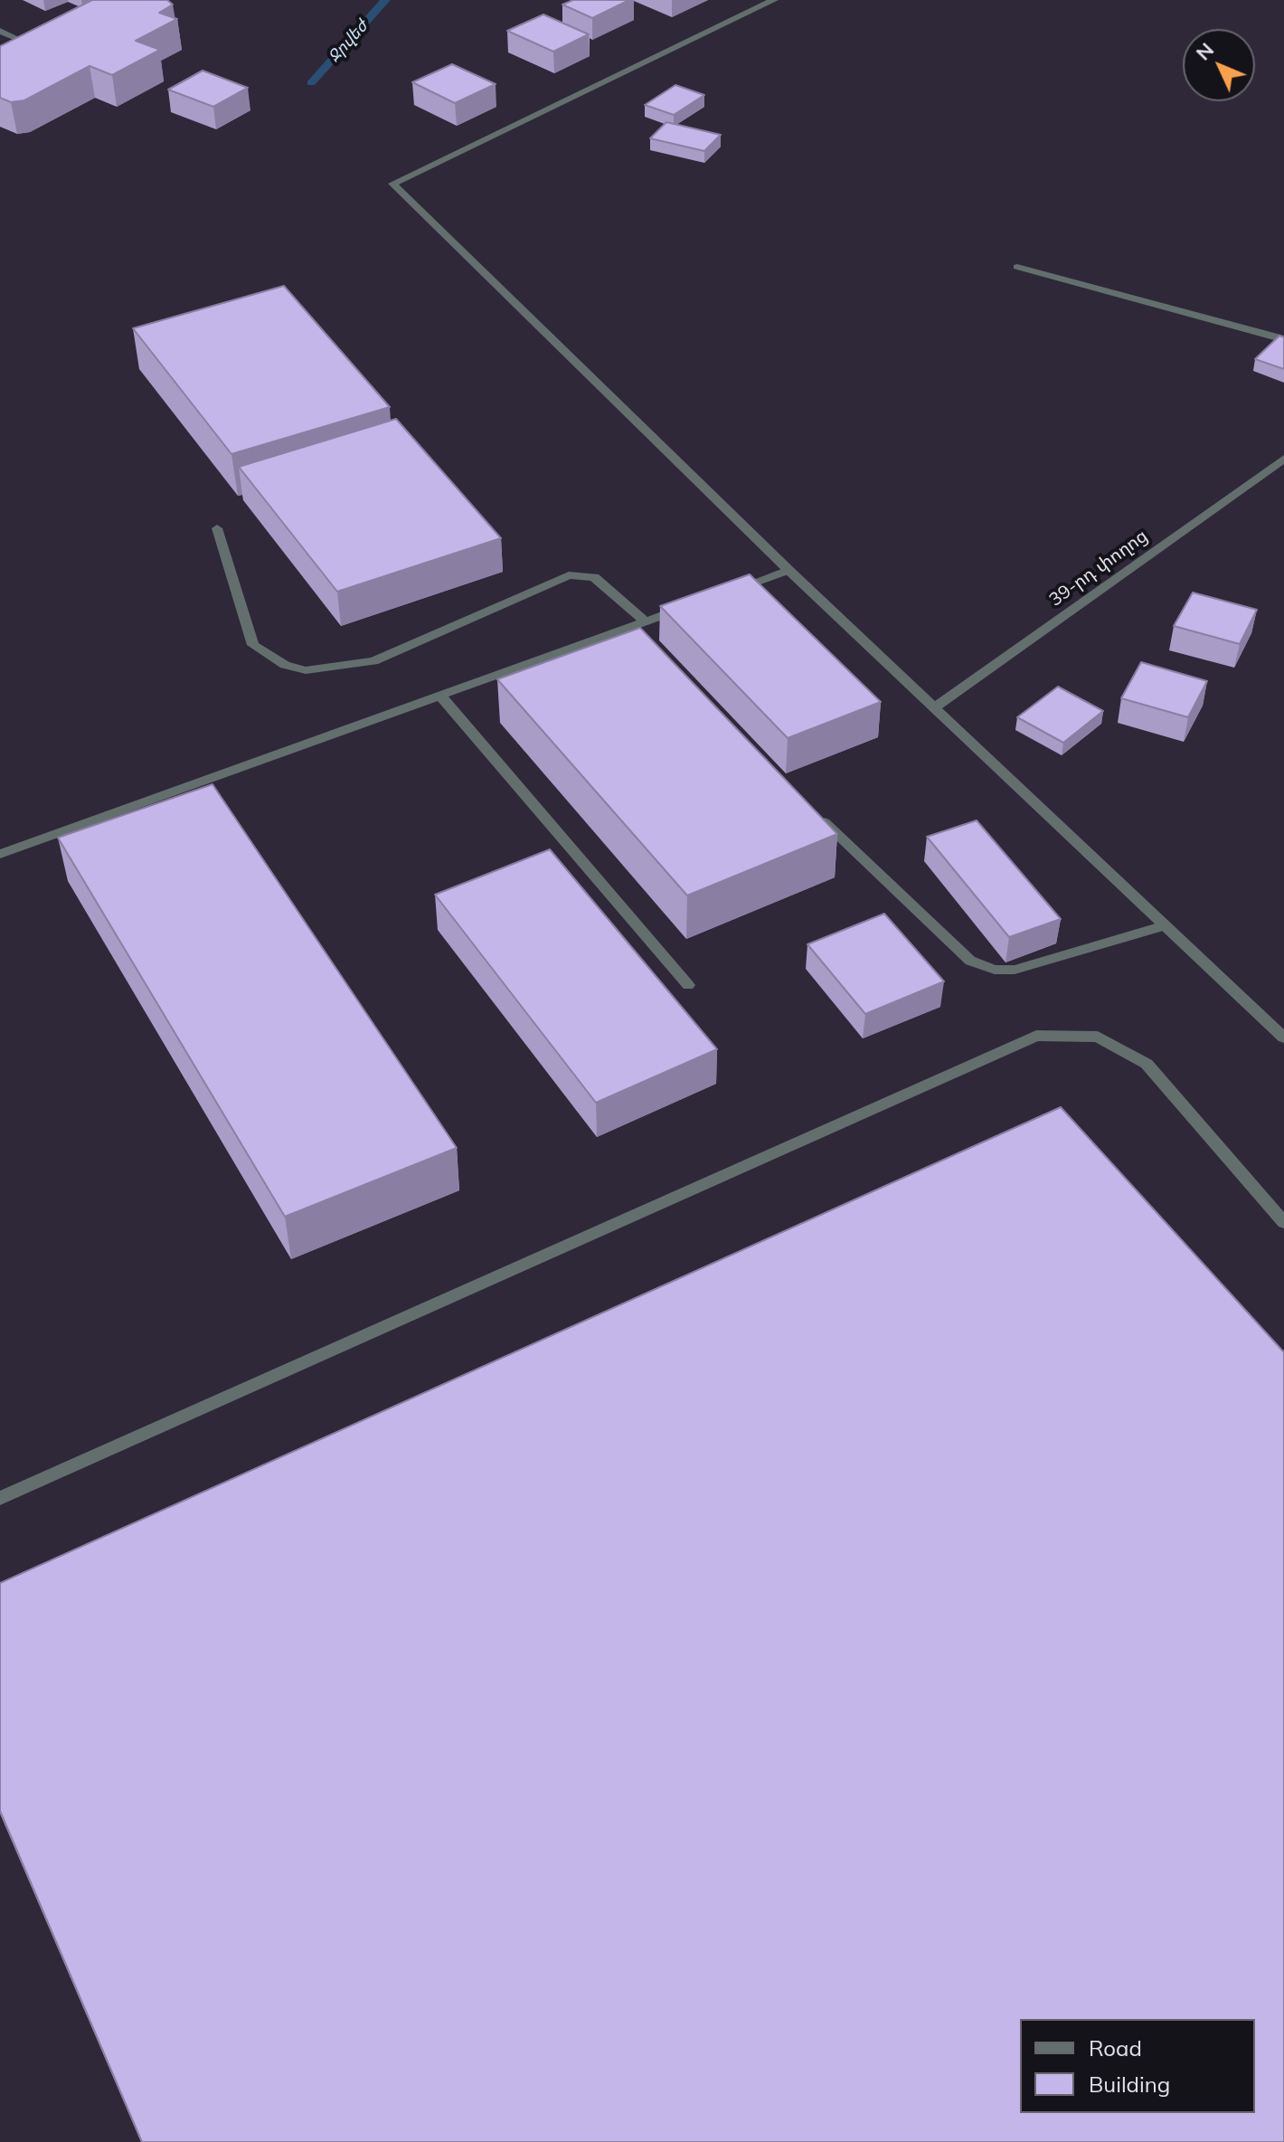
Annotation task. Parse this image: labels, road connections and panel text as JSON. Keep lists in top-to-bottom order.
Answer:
{
  "streets": {
    "street": ["39-րդ փողոց"]
  },
  "water": ["Ջրվեժ"],
  "legend": ["Road", "Building"],
  "north": "top left"
}
